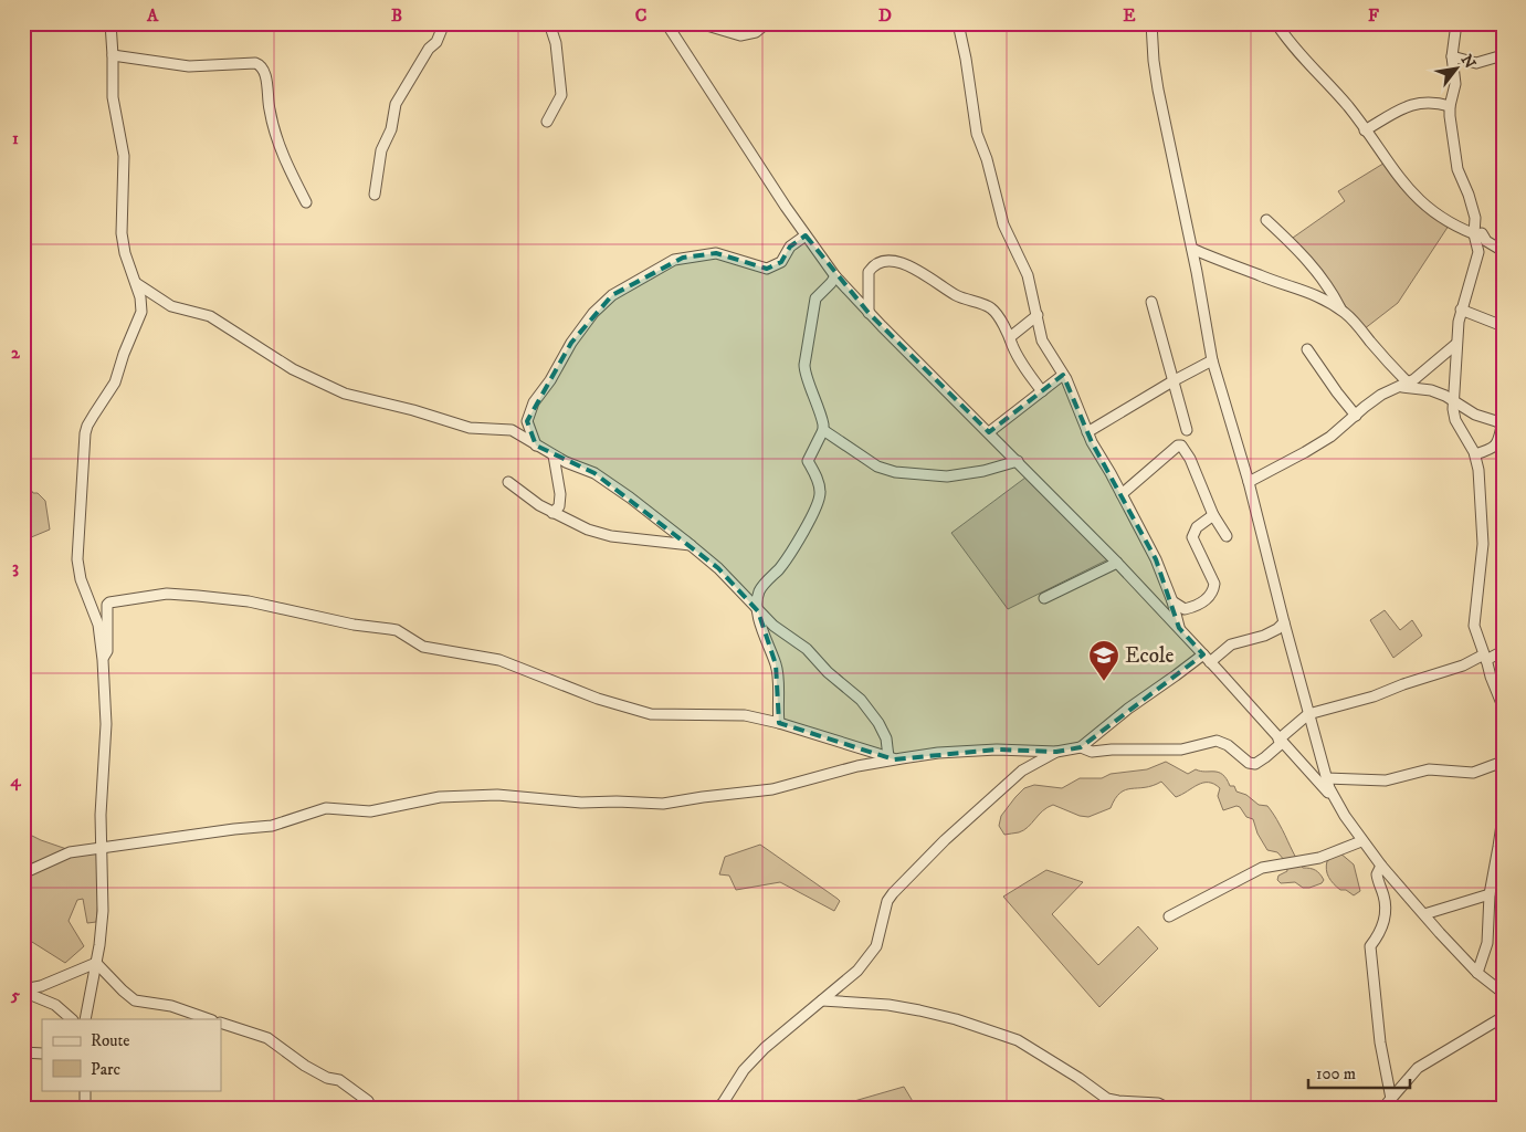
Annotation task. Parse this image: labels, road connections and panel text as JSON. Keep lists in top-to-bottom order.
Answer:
{
  "places": {
    "school or university": ["Ecole"]
  },
  "legend": ["Route", "Parc"],
  "scale_bar": "100 m",
  "north": "top right",
  "grid": {
    "columns": [
      "A",
      "B",
      "C",
      "D",
      "E",
      "F"
    ],
    "rows": [
      "1",
      "2",
      "3",
      "4",
      "5"
    ]
  }
}
